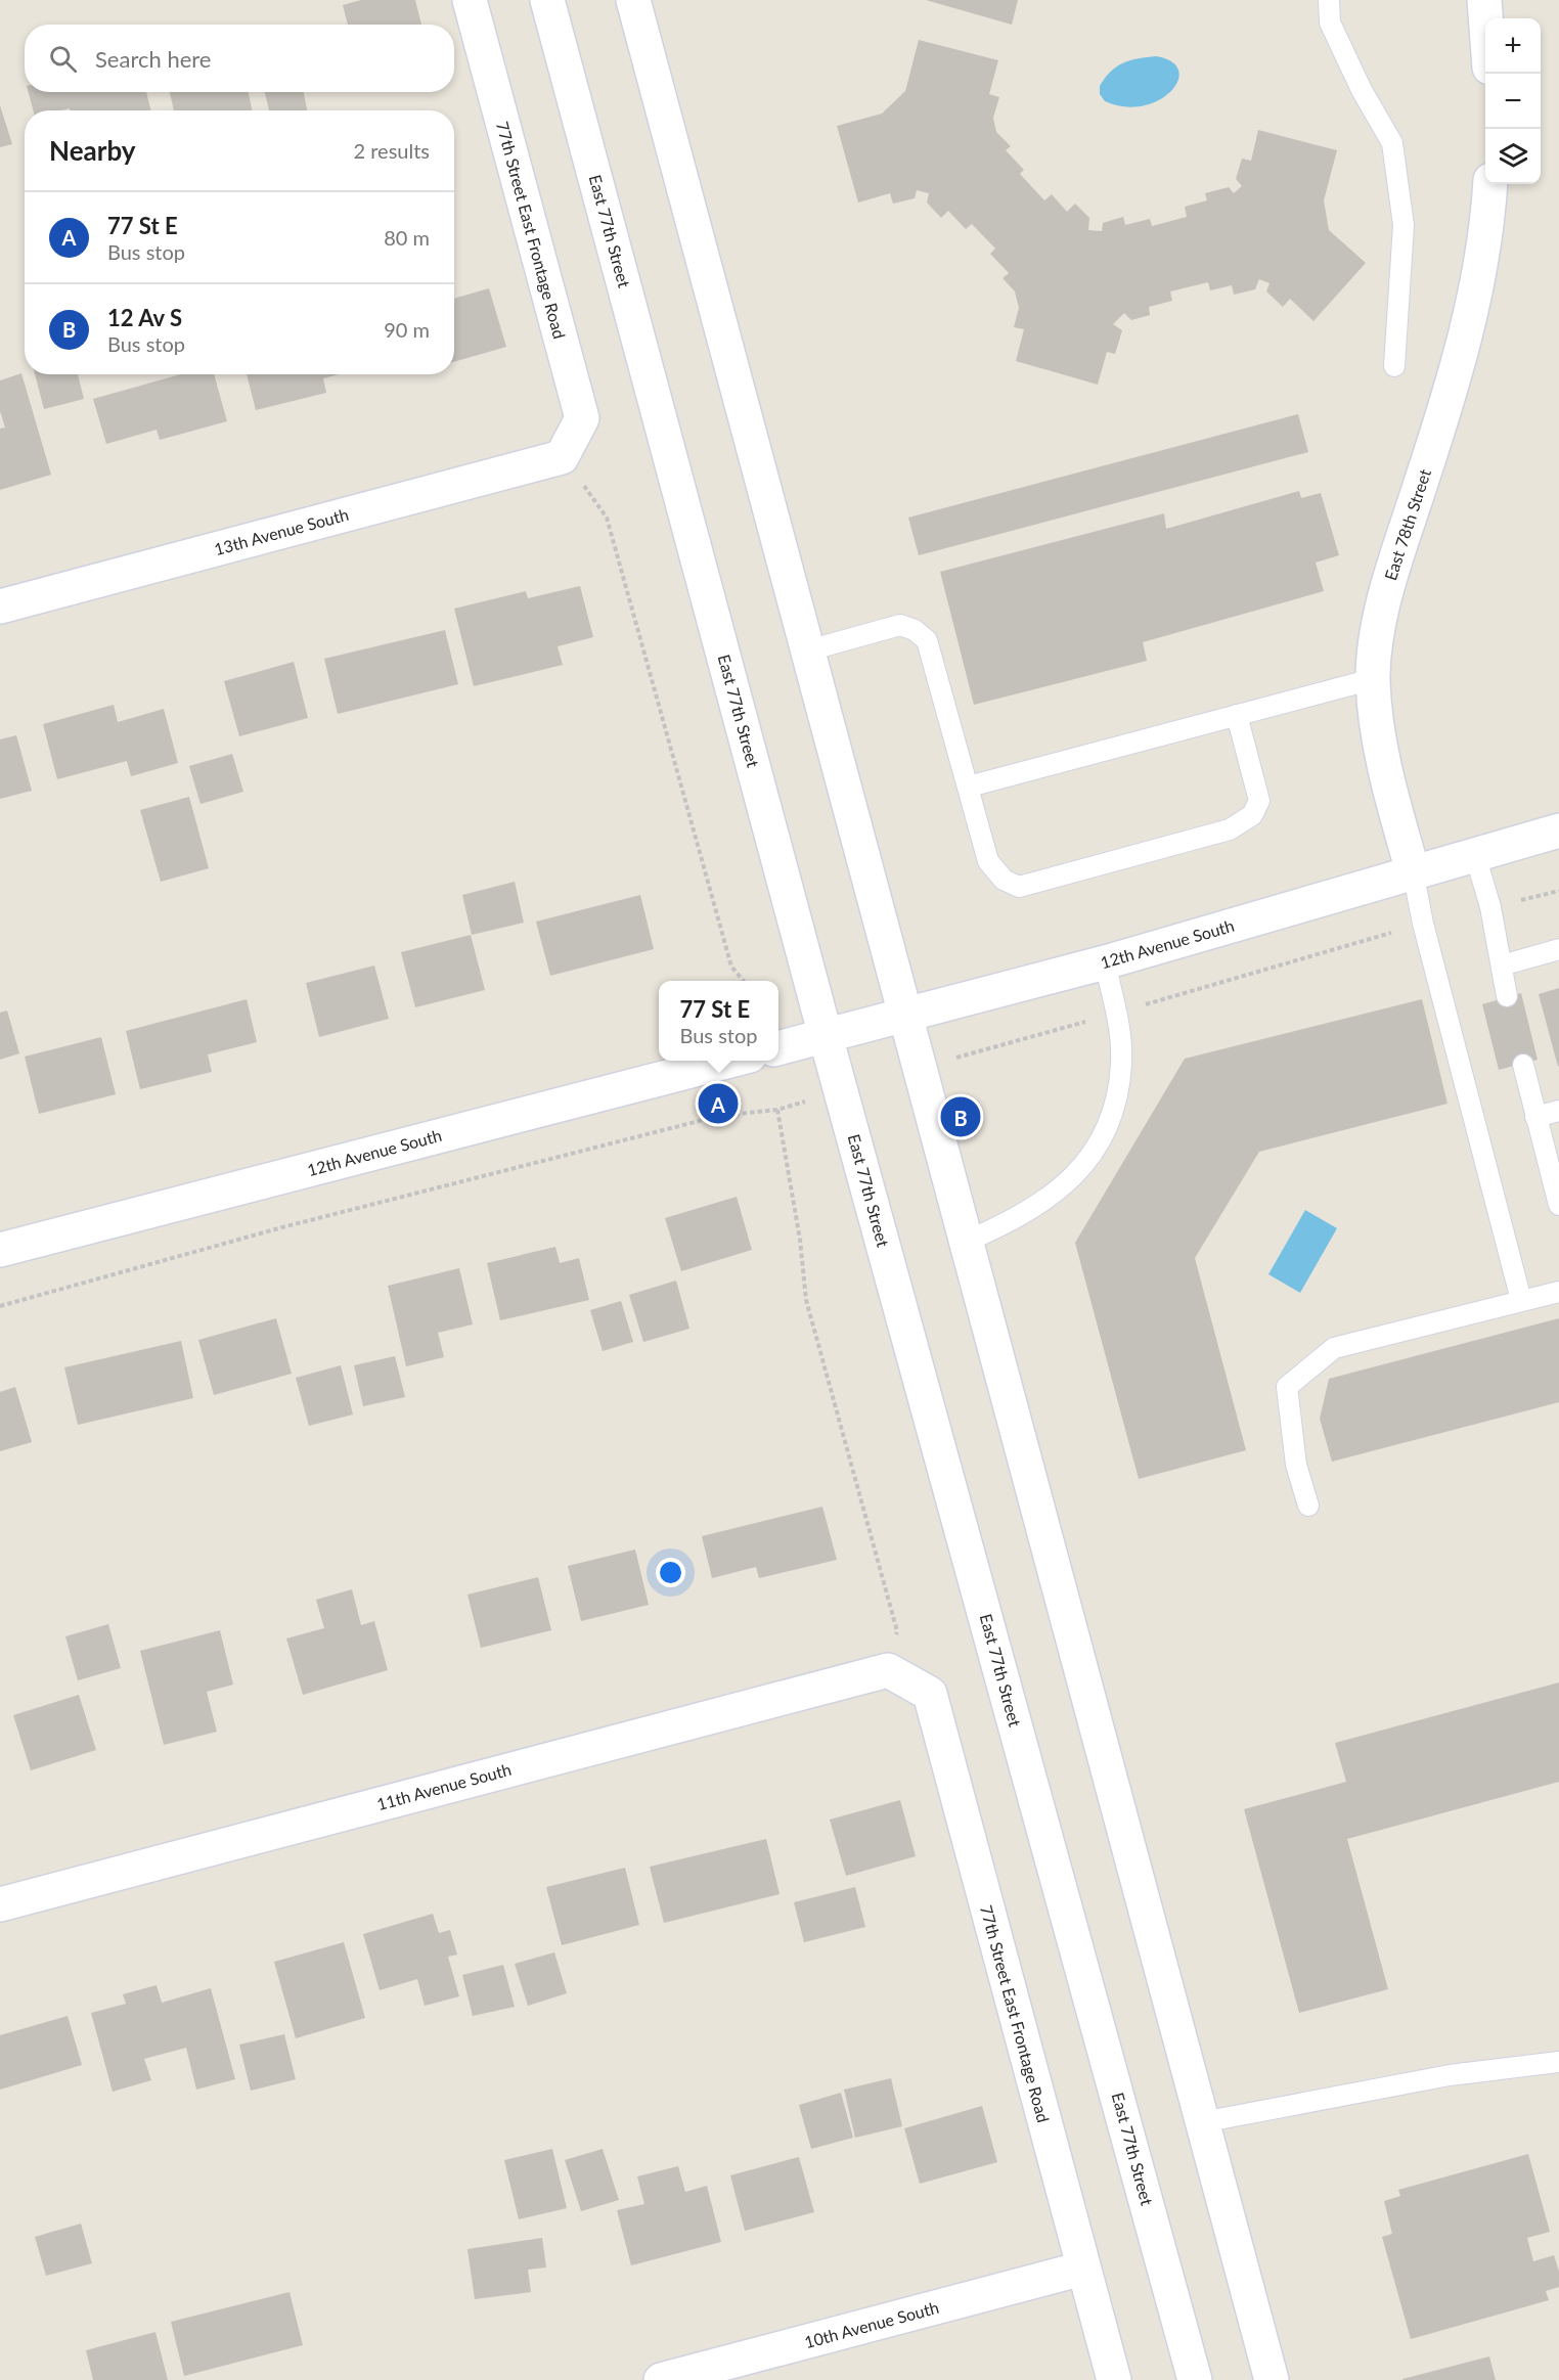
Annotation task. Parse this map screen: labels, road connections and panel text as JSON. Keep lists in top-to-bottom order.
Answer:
{
  "streets": {
    "street": [
      "77th Street East Frontage Road",
      "East 77th Street",
      "East 78th Street",
      "13th Avenue South",
      "12th Avenue South",
      "11th Avenue South",
      "10th Avenue South"
    ]
  },
  "crossings": [
    ["77th Street East Frontage Road", "13th Avenue South"],
    ["77th Street East Frontage Road", "11th Avenue South"],
    ["77th Street East Frontage Road", "10th Avenue South"],
    ["East 77th Street", "12th Avenue South"],
    ["East 78th Street", "12th Avenue South"]
  ],
  "page": {
    "map_buttons": ["+", "−"],
    "search": "Search here",
    "heading": ["Nearby", "2 results"],
    "list": [
      {
        "mark": "A",
        "name": "77 St E",
        "note": "Bus stop",
        "value": "80 m"
      },
      {
        "mark": "B",
        "name": "12 Av S",
        "note": "Bus stop",
        "value": "90 m"
      }
    ],
    "popup": ["77 St E", "Bus stop"],
    "pins": ["A", "B"]
  }
}
